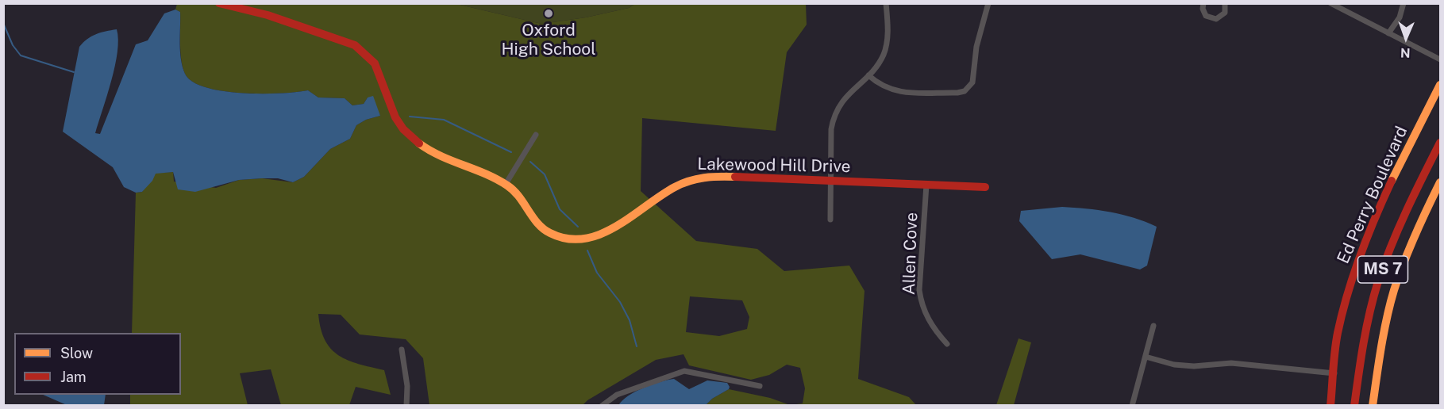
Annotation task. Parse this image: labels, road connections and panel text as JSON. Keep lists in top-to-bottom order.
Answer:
{
  "streets": {
    "main road": ["Lakewood Hill Drive", "Ed Perry Boulevard", "MS 7"],
    "street": ["Allen Cove"]
  },
  "crossings": [
    ["Lakewood Hill Drive", "Allen Cove"]
  ],
  "places": ["Oxford High School"],
  "legend": ["Slow", "Jam"],
  "north": "bottom"
}
